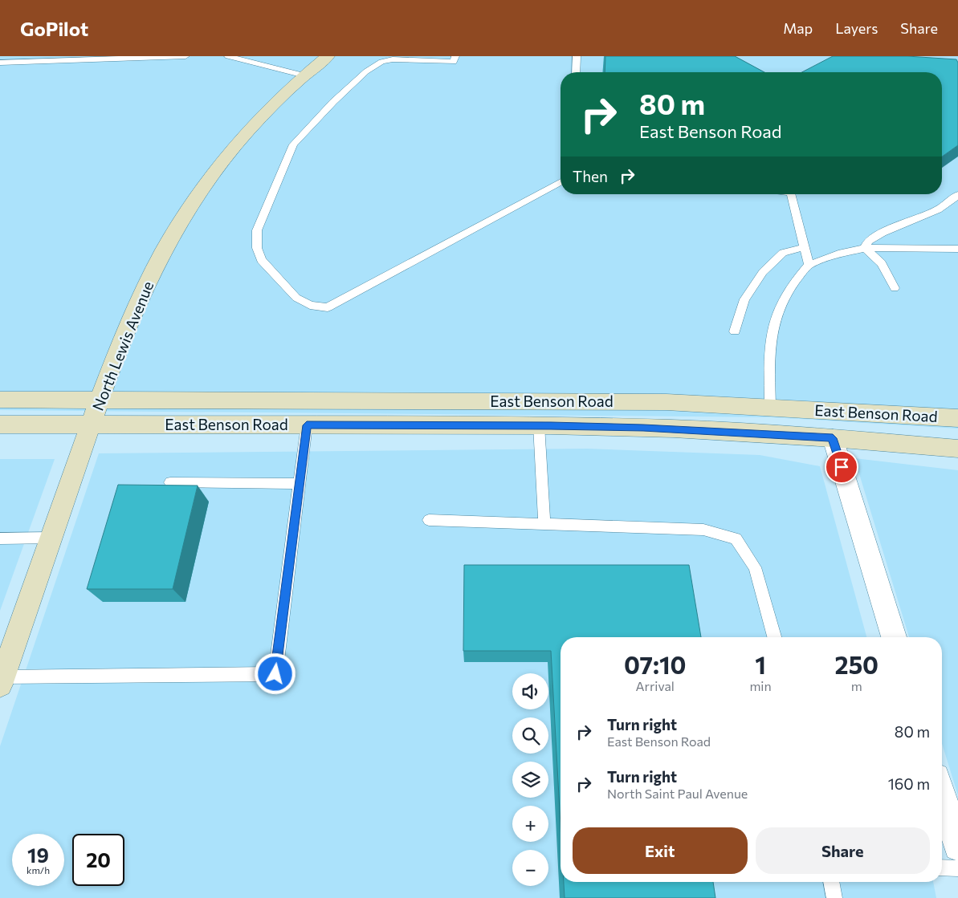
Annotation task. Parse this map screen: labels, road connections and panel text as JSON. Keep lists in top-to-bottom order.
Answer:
{
  "streets": {
    "main road": ["North Lewis Avenue", "East Benson Road"]
  },
  "crossings": [
    ["North Lewis Avenue", "East Benson Road"]
  ],
  "page": {
    "header": "GoPilot",
    "nav": ["Map", "Layers", "Share"],
    "turn": ["80 m", "East Benson Road"],
    "then": "Then",
    "eta": [
      "07:10",
      "Arrival",
      "1",
      "min",
      "250",
      "m"
    ],
    "map_buttons": ["+", "−"],
    "list": [
      {
        "name": "Turn right",
        "note": "East Benson Road",
        "value": "80 m"
      },
      {
        "name": "Turn right",
        "note": "North Saint Paul Avenue",
        "value": "160 m"
      }
    ],
    "buttons": ["Exit", "Share"],
    "speed": "19 km/h",
    "limit": "20"
  }
}
